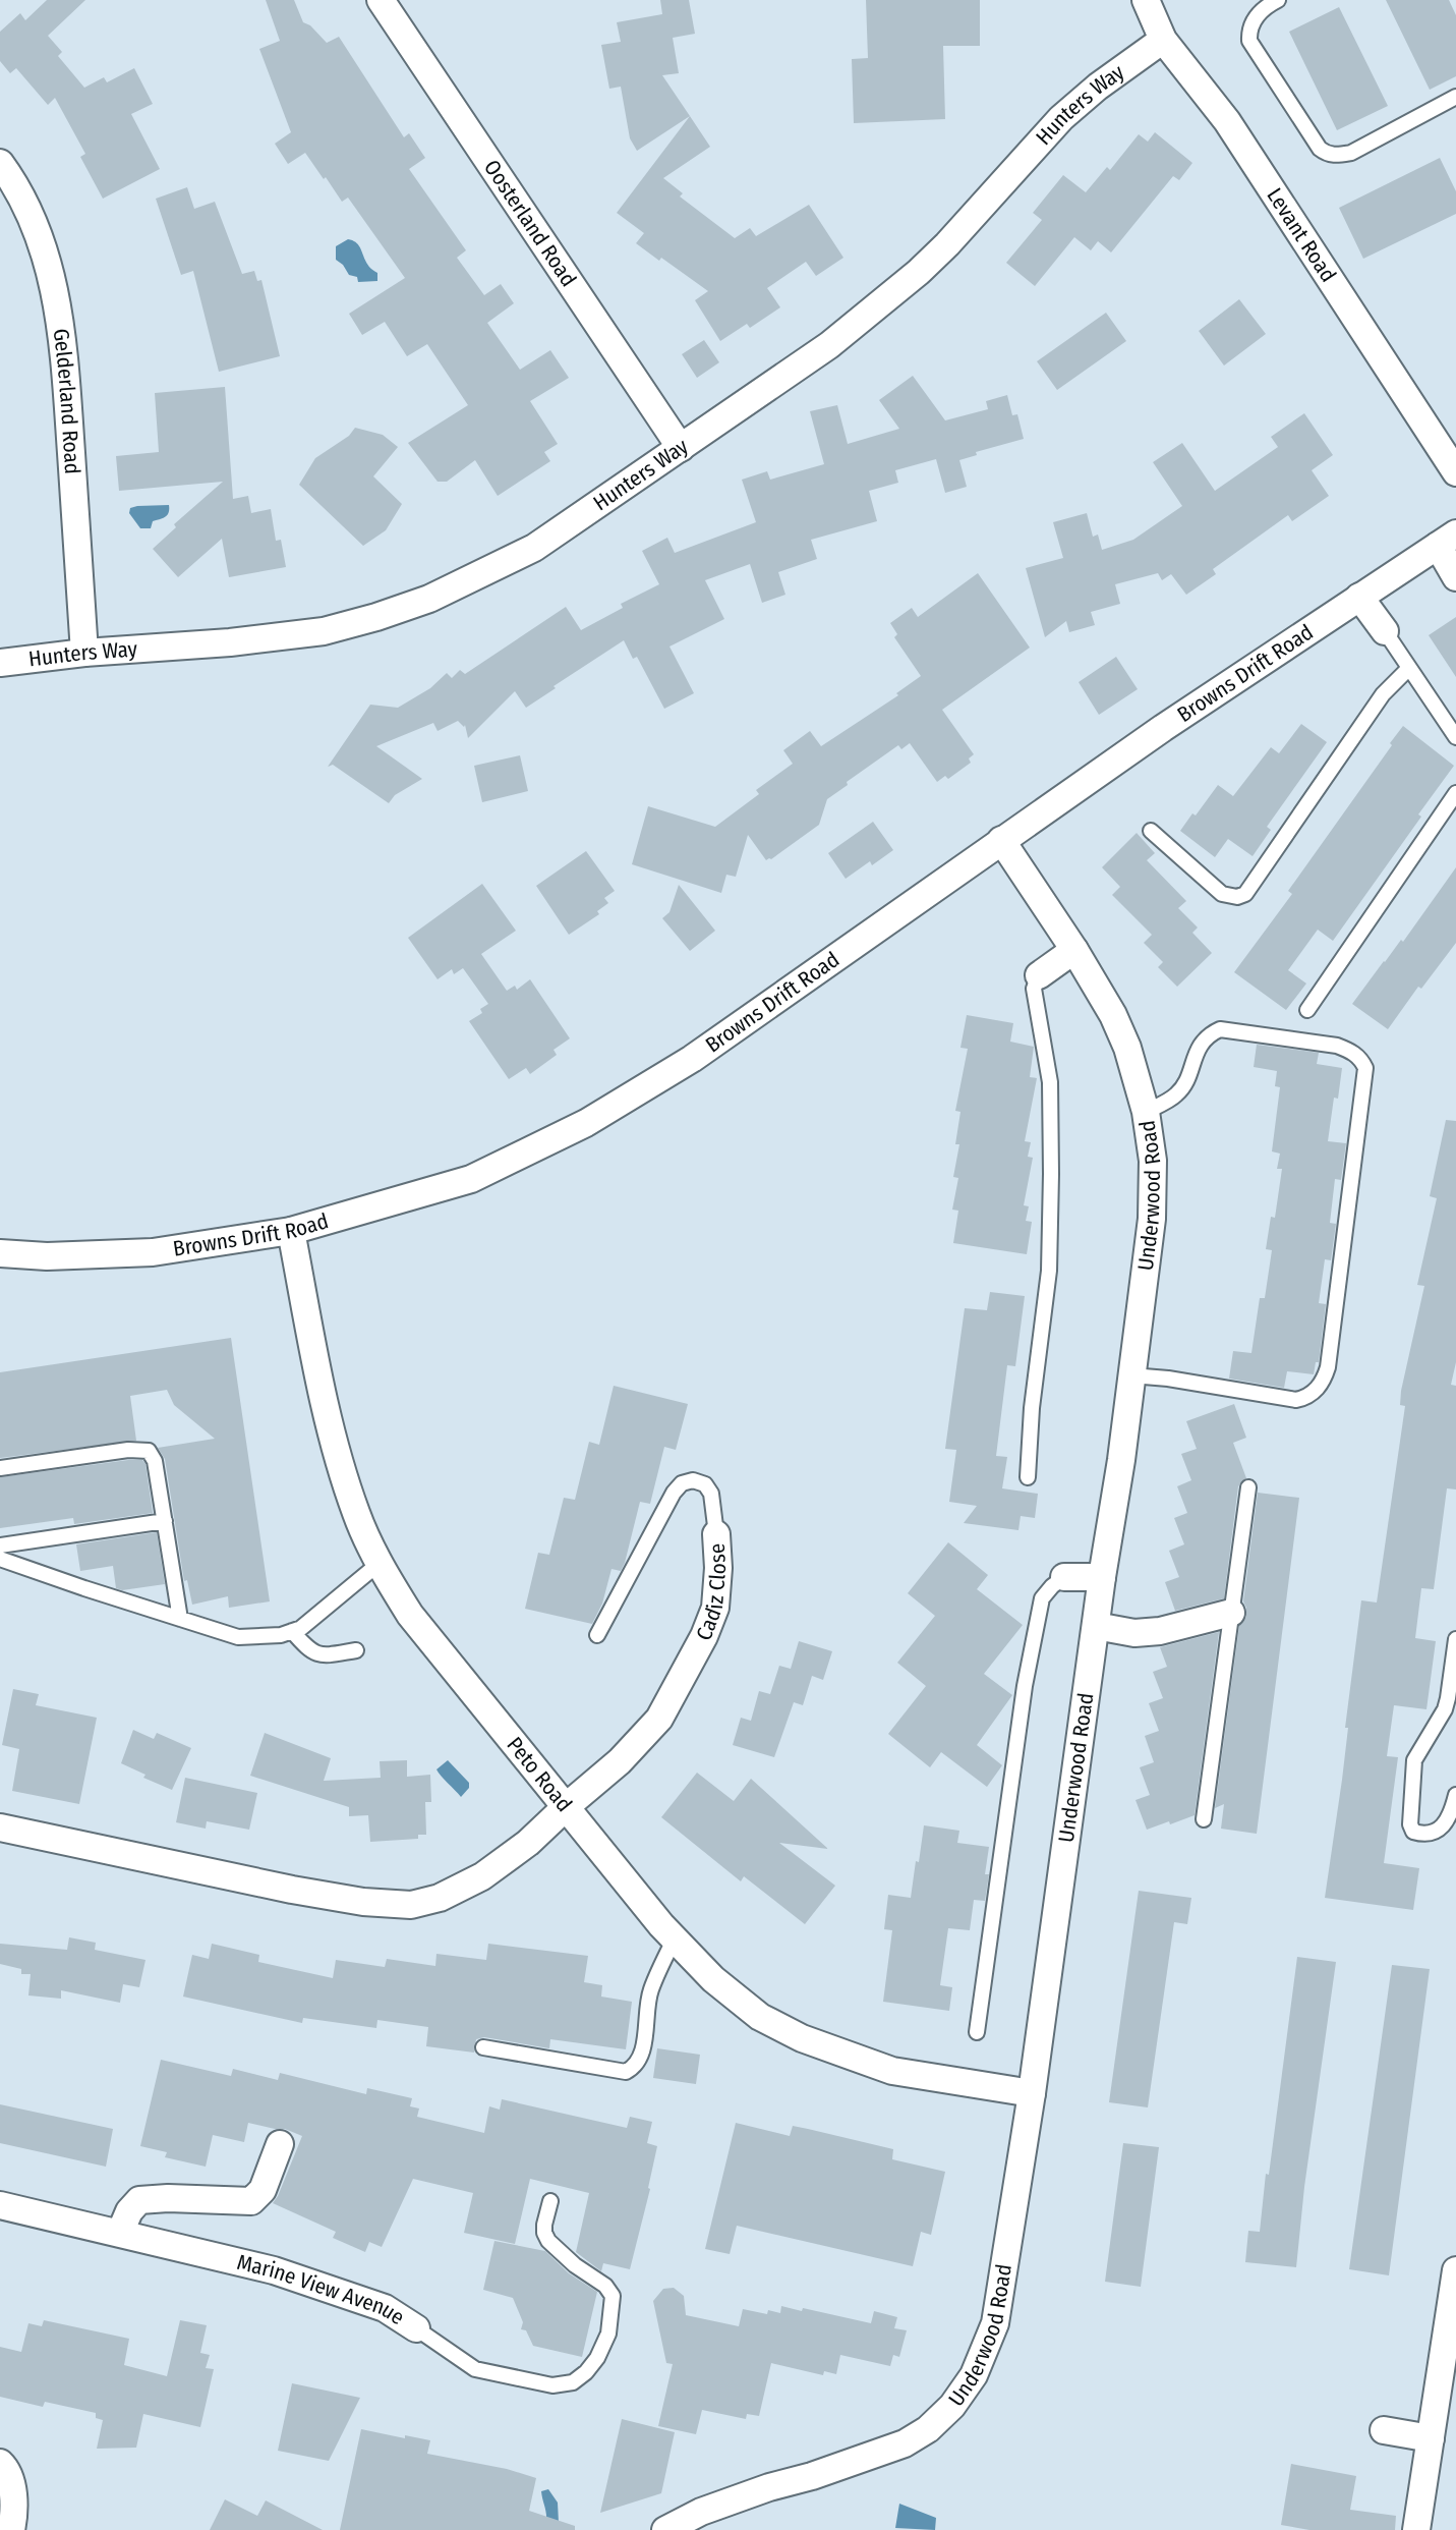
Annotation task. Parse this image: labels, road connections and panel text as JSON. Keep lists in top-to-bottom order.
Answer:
{
  "streets": {
    "street": [
      "Hunters Way",
      "Oosterland Road",
      "Levant Road",
      "Gelderland Road",
      "Browns Drift Road",
      "Underwood Road",
      "Cadiz Close",
      "Peto Road",
      "Marine View Avenue"
    ]
  },
  "crossings": [
    ["Hunters Way", "Oosterland Road"],
    ["Hunters Way", "Levant Road"],
    ["Hunters Way", "Gelderland Road"],
    ["Browns Drift Road", "Underwood Road"],
    ["Browns Drift Road", "Peto Road"],
    ["Underwood Road", "Peto Road"],
    ["Cadiz Close", "Peto Road"]
  ]
}
